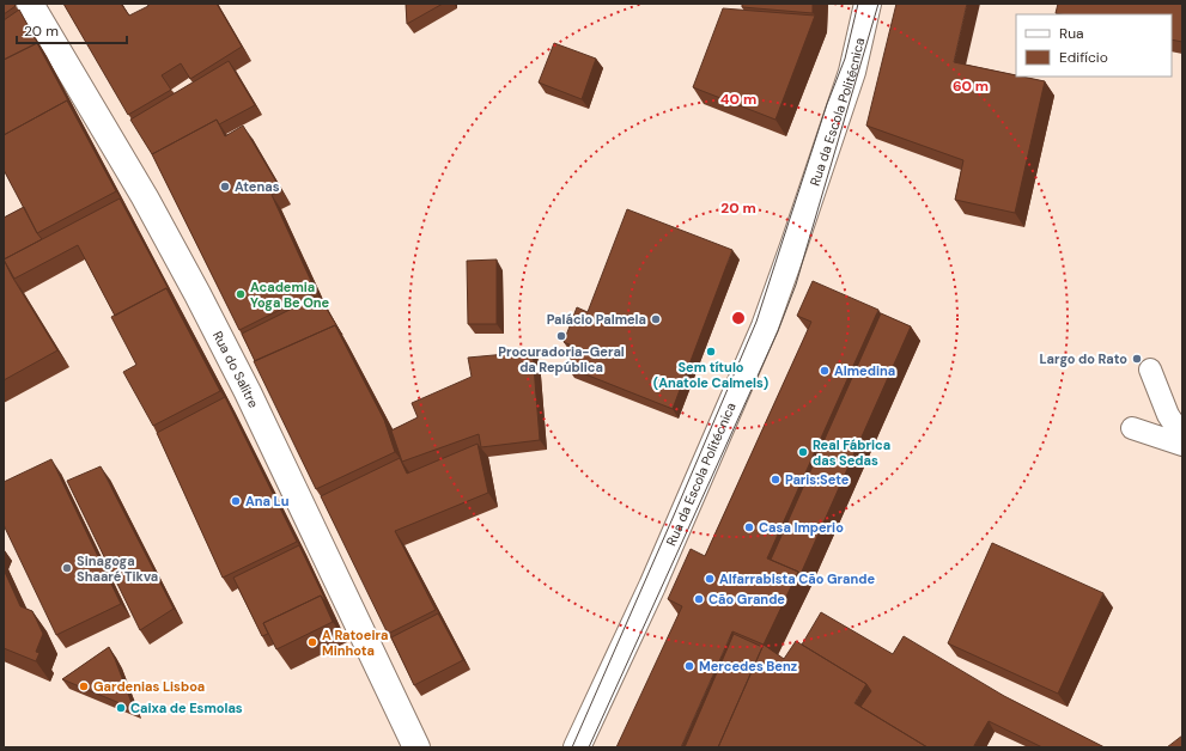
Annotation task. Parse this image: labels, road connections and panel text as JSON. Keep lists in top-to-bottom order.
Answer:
{
  "streets": {
    "street": ["Rua da Escola Politécnica", "Rua do Salitre"]
  },
  "places": [
    "Atenas",
    "Academia Yoga Be One",
    "Palácio Palmela",
    "Procuradoria-Geral da República",
    "Sem título (Anatole Calmels)",
    "Largo do Rato",
    "Almedina",
    "Real Fábrica das Sedas",
    "Paris:Sete",
    "Ana Lu",
    "Casa Imperio",
    "Sinagoga Shaaré Tikva",
    "Alfarrabista Cão Grande",
    "Cão Grande",
    "A Ratoeira Minhota",
    "Mercedes Benz",
    "Gardenias Lisboa",
    "Caixa de Esmolas"
  ],
  "legend": ["Rua", "Edifício"],
  "scale_bar": "20 m",
  "rings": ["60 m", "40 m", "20 m"]
}
